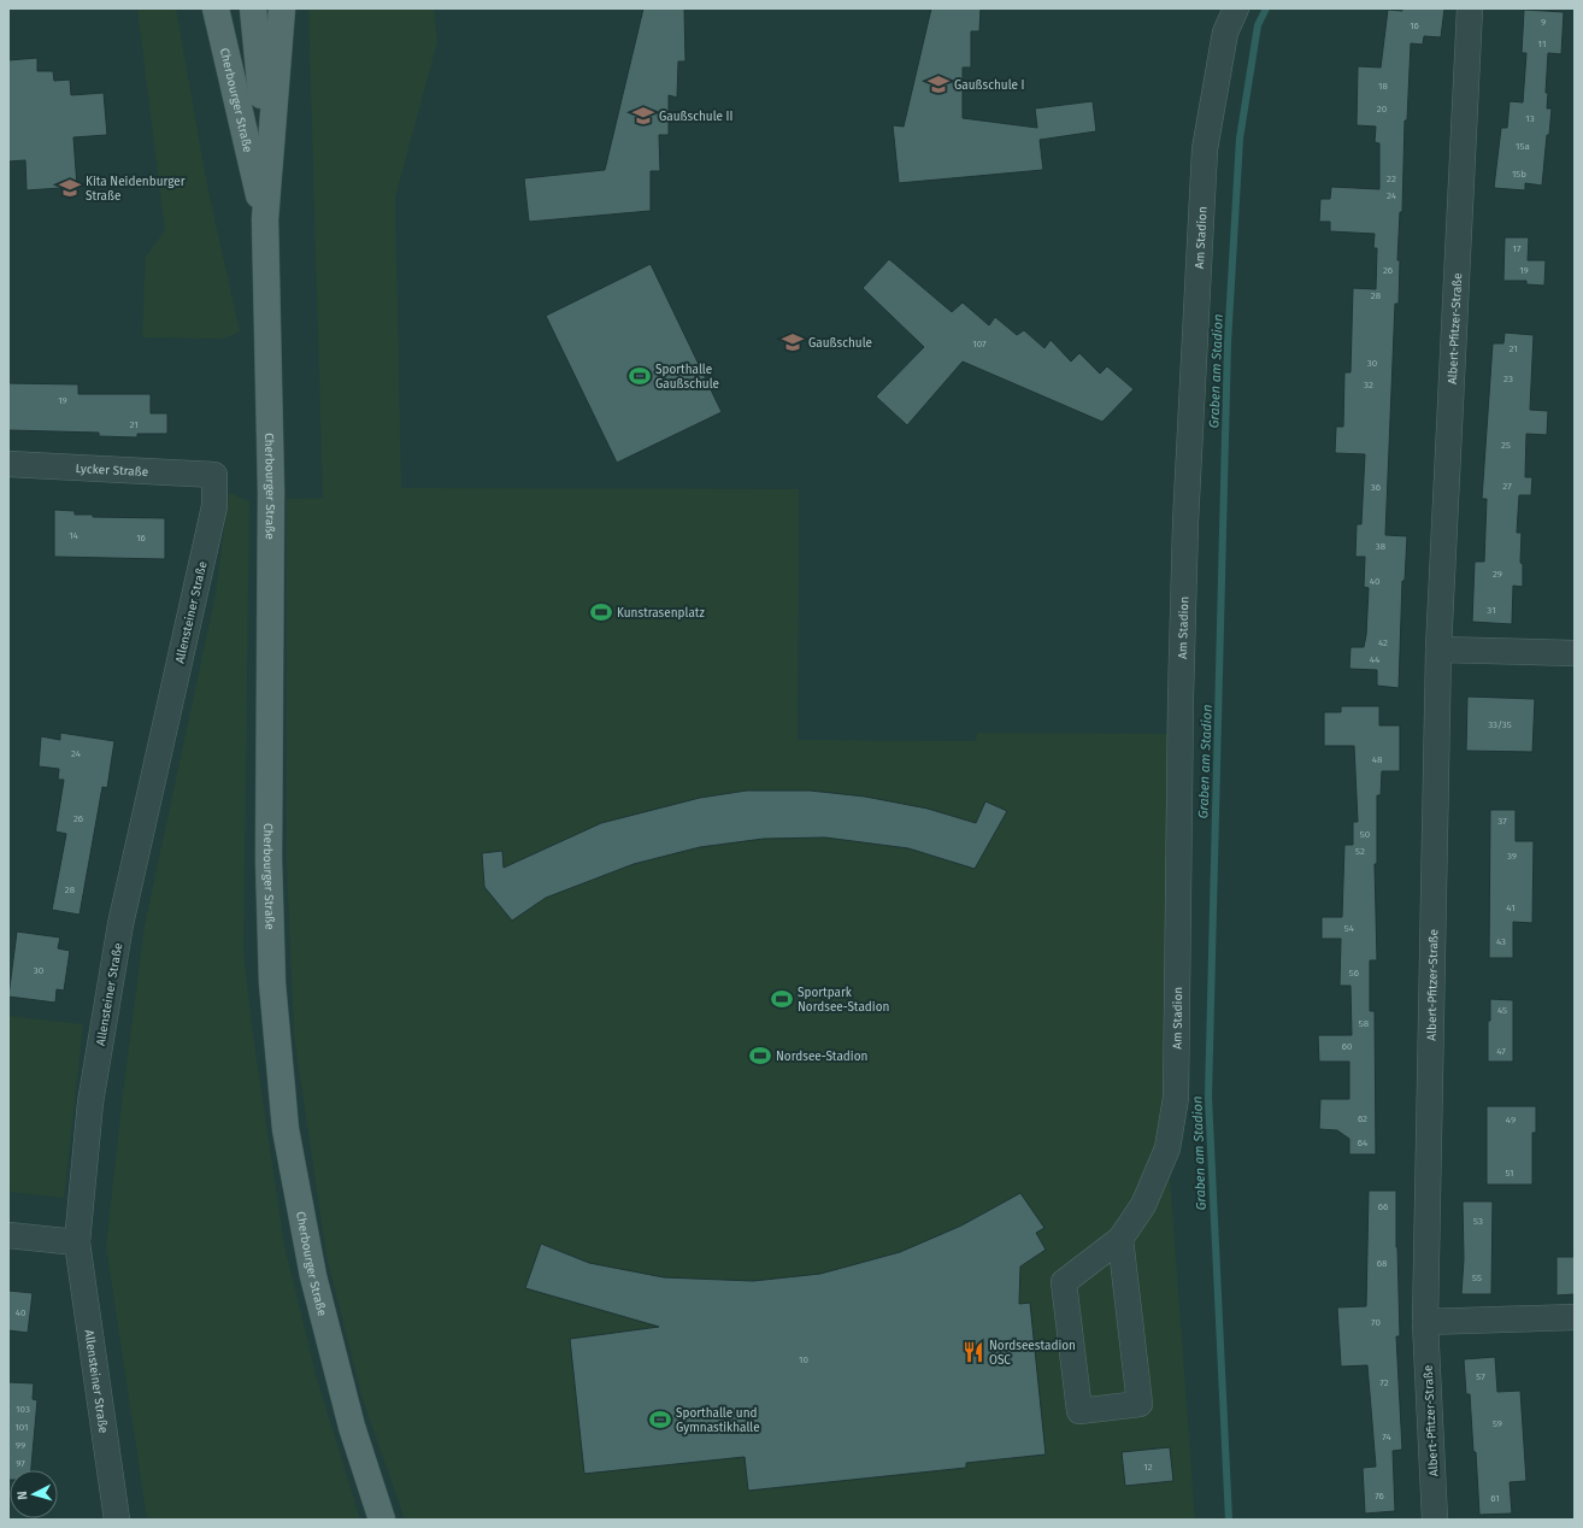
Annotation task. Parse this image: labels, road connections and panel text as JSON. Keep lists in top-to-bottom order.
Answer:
{
  "streets": {
    "main road": ["Cherbourger Straße"],
    "street": [
      "Am Stadion",
      "Albert-Pfitzer-Straße",
      "Lycker Straße",
      "Allensteiner Straße"
    ]
  },
  "crossings": [
    ["Lycker Straße", "Allensteiner Straße"]
  ],
  "water": ["Graben am Stadion"],
  "places": {
    "school or university": [
      "Gaußschule I",
      "Gaußschule II",
      "Kita Neidenburger Straße",
      "Gaußschule"
    ],
    "sports": [
      "Sporthalle Gaußschule",
      "Kunstrasenplatz",
      "Sportpark Nordsee-Stadion",
      "Nordsee-Stadion",
      "Sporthalle und Gymnastikhalle"
    ],
    "restaurant": ["Nordseestadion OSC"]
  },
  "house_numbers": [
    "9",
    "16",
    "11",
    "18",
    "20",
    "13",
    "15a",
    "15b",
    "22",
    "24",
    "17",
    "26",
    "19",
    "28",
    "107",
    "21",
    "30",
    "23",
    "32",
    "19",
    "21",
    "25",
    "27",
    "36",
    "14",
    "16",
    "38",
    "29",
    "40",
    "31",
    "42",
    "44",
    "33/35",
    "24",
    "48",
    "26",
    "37",
    "50",
    "52",
    "39",
    "28",
    "41",
    "54",
    "43",
    "30",
    "56",
    "45",
    "58",
    "60",
    "47",
    "62",
    "49",
    "64",
    "51",
    "66",
    "53",
    "68",
    "55",
    "40",
    "70",
    "10",
    "57",
    "72",
    "103",
    "59",
    "101",
    "74",
    "99",
    "97",
    "12",
    "76",
    "61"
  ],
  "north": "left"
}
